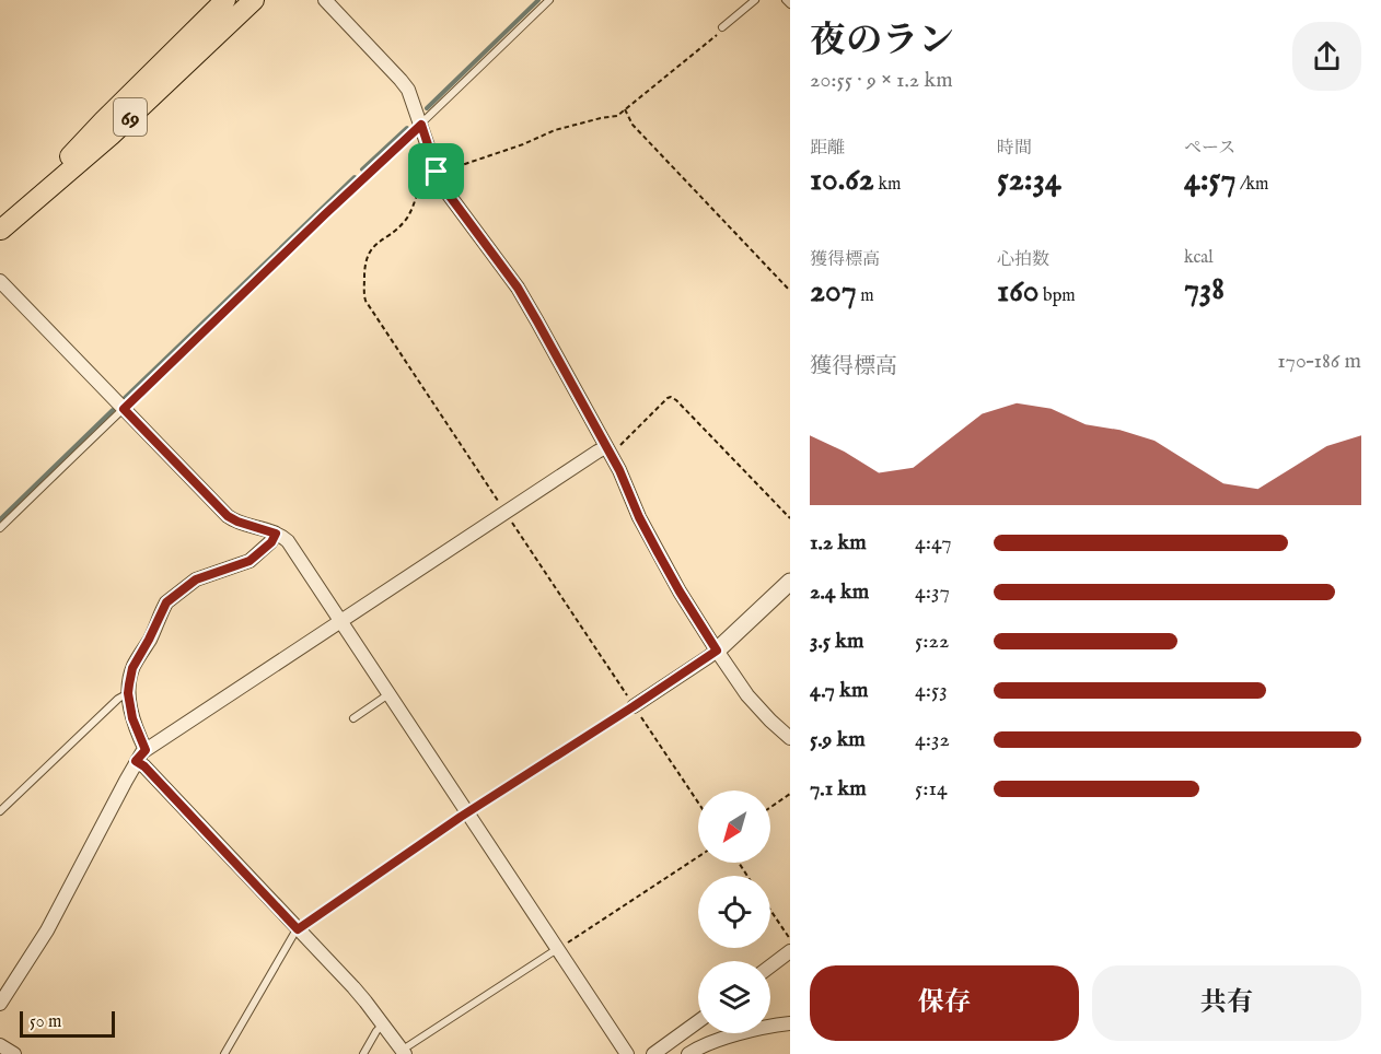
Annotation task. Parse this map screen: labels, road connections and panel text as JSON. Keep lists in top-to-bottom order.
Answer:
{
  "streets": {
    "main road": ["69"]
  },
  "scale_bar": "50 m",
  "north": "bottom left",
  "page": {
    "heading": ["夜のラン", "20:55 · 9 × 1.2 km"],
    "stats": [
      ["距離", "10.62 km"],
      ["時間", "52:34"],
      ["ペース", "4:57 /km"],
      ["獲得標高", "207 m"],
      ["心拍数", "160 bpm"],
      ["kcal", "738"]
    ],
    "chart": ["獲得標高", "170–186 m"],
    "list": [
      {
        "name": "1.2 km",
        "note": "4:47"
      },
      {
        "name": "2.4 km",
        "note": "4:37"
      },
      {
        "name": "3.5 km",
        "note": "5:22"
      },
      {
        "name": "4.7 km",
        "note": "4:53"
      },
      {
        "name": "5.9 km",
        "note": "4:32"
      },
      {
        "name": "7.1 km",
        "note": "5:14"
      }
    ],
    "buttons": ["保存", "共有"],
    "scale": "50 m"
  }
}
